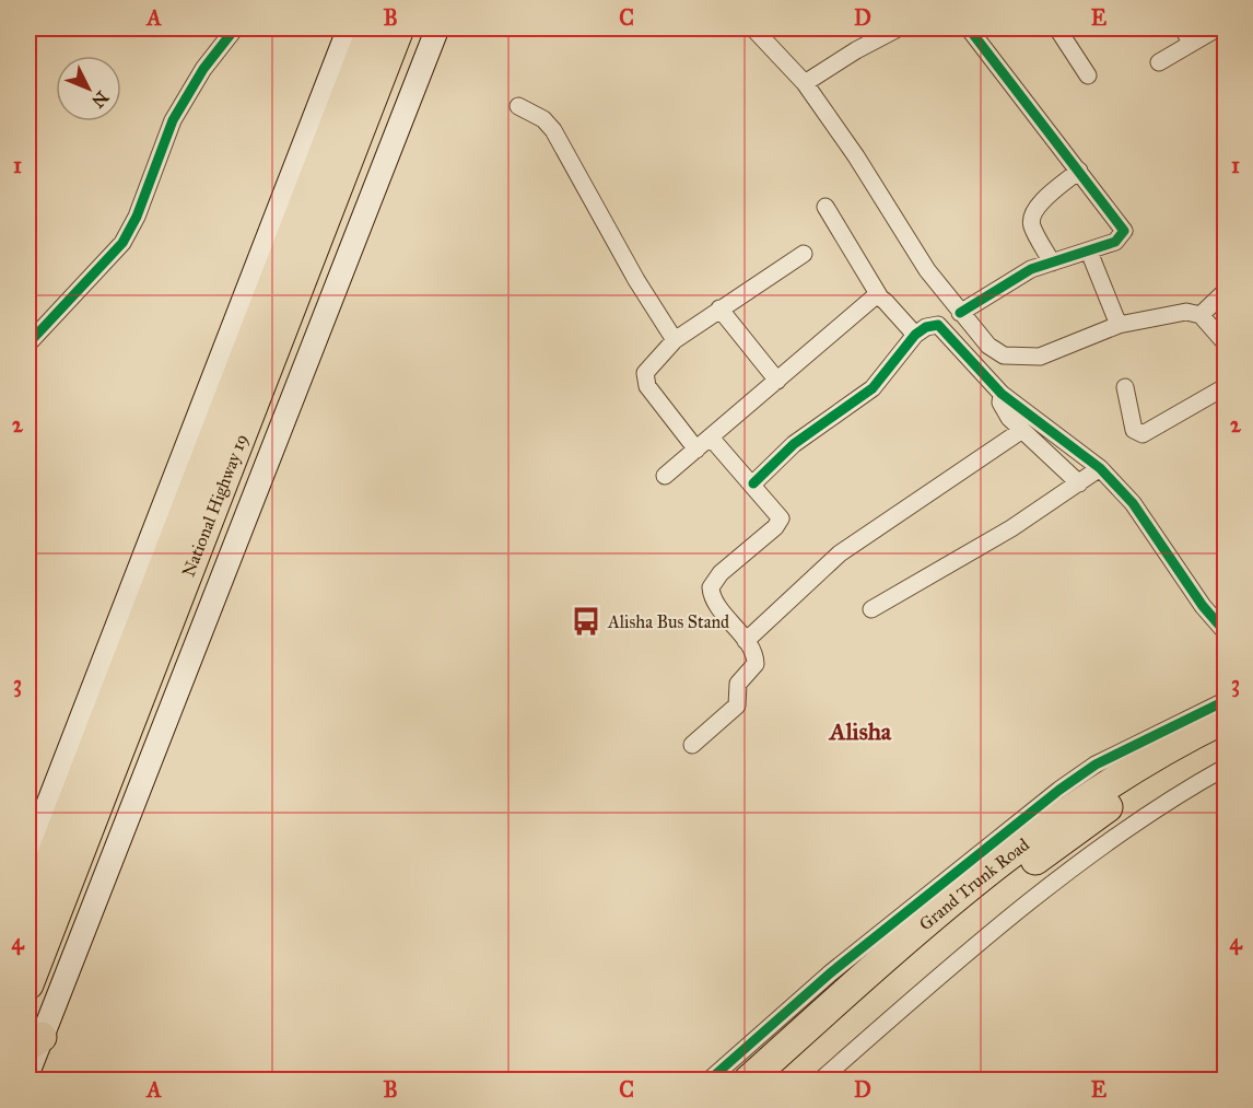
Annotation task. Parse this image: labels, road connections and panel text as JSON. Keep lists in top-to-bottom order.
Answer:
{
  "streets": {
    "highway": ["National Highway 19", "Grand Trunk Road"]
  },
  "districts": ["Alisha"],
  "places": {
    "bus stop": ["Alisha Bus Stand"]
  },
  "north": "bottom right",
  "grid": {
    "columns": [
      "A",
      "B",
      "C",
      "D",
      "E"
    ],
    "rows": [
      "1",
      "2",
      "3",
      "4"
    ]
  }
}
